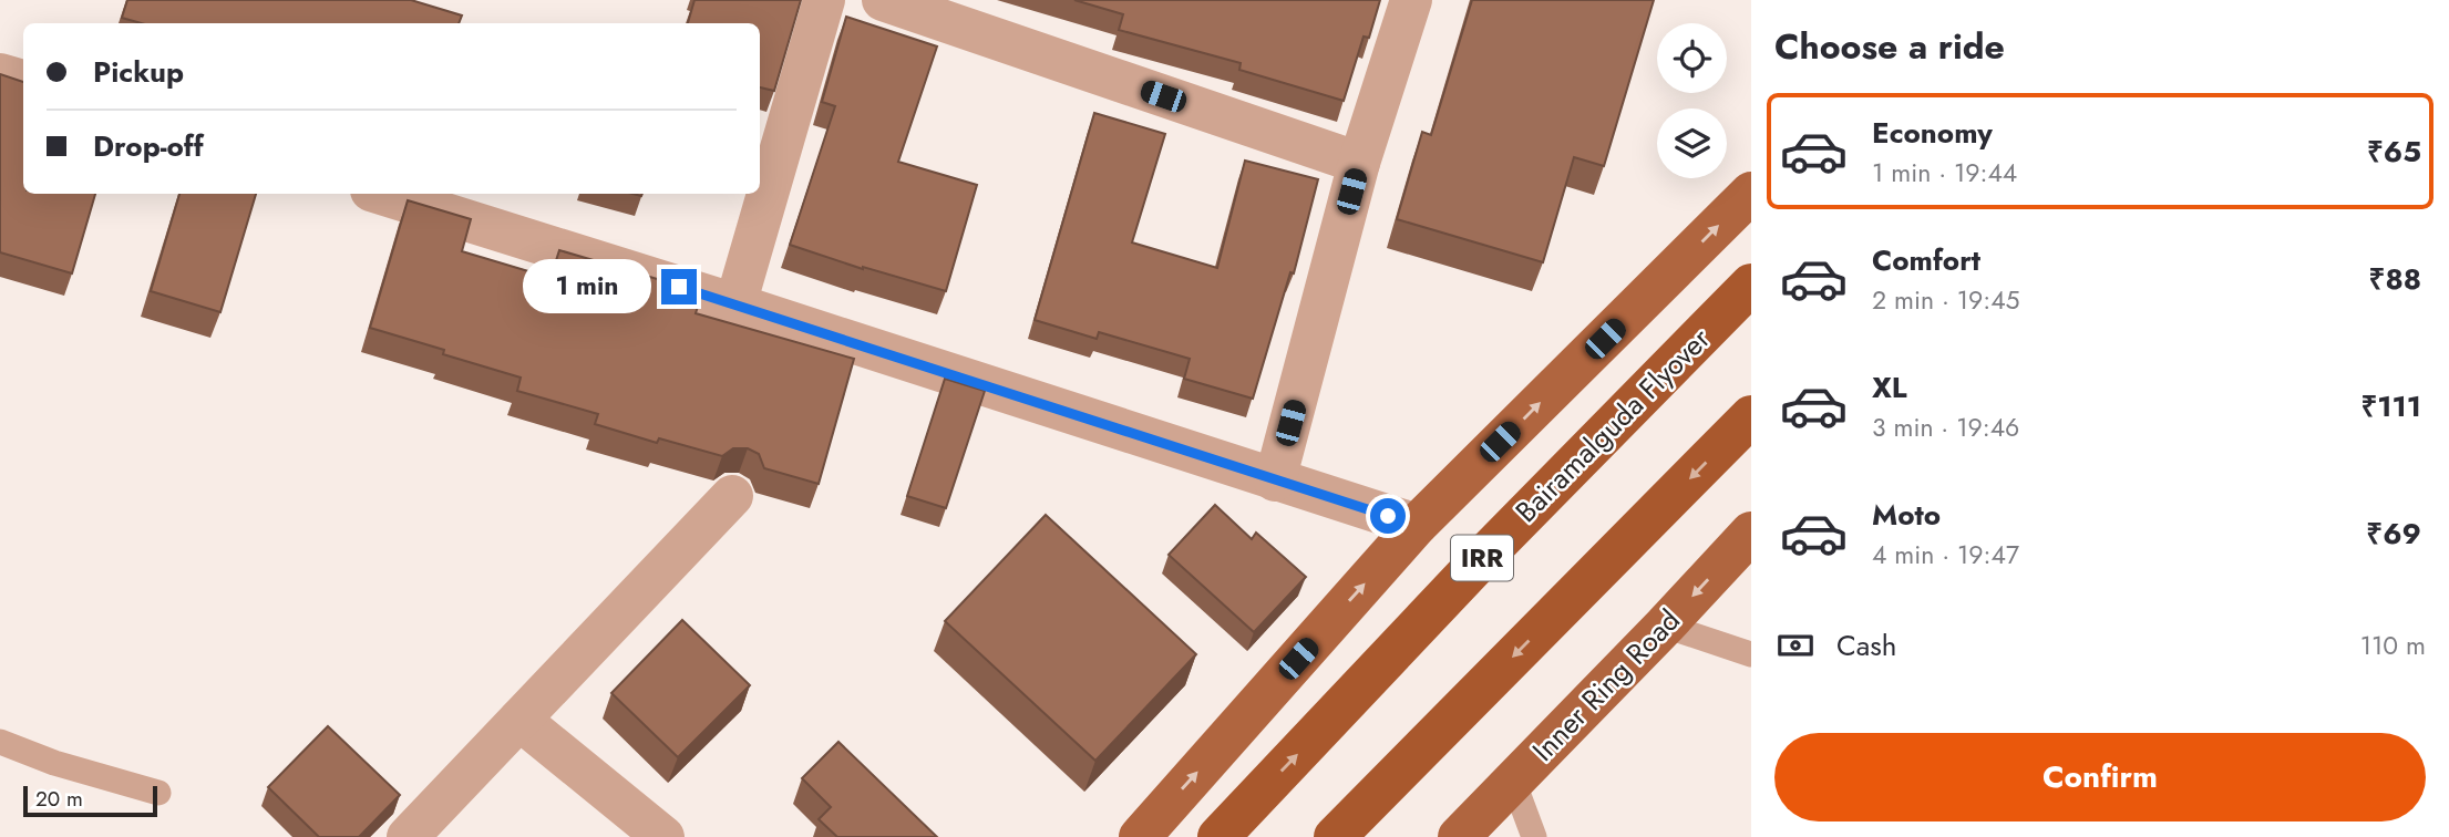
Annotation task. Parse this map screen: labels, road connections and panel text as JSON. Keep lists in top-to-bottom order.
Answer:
{
  "streets": {
    "highway": ["Bairamalguda Flyover", "IRR"],
    "main road": ["Inner Ring Road"]
  },
  "scale_bar": "20 m",
  "page": {
    "heading": "Choose a ride",
    "banner": ["Pickup", "Drop-off"],
    "list": [
      {
        "name": "Economy",
        "note": "1 min · 19:44",
        "value": "₹65"
      },
      {
        "name": "Comfort",
        "note": "2 min · 19:45",
        "value": "₹88"
      },
      {
        "name": "XL",
        "note": "3 min · 19:46",
        "value": "₹111"
      },
      {
        "name": "Moto",
        "note": "4 min · 19:47",
        "value": "₹69"
      }
    ],
    "bubble": "1 min",
    "pay": ["Cash", "110 m"],
    "buttons": "Confirm",
    "scale": "20 m"
  }
}
